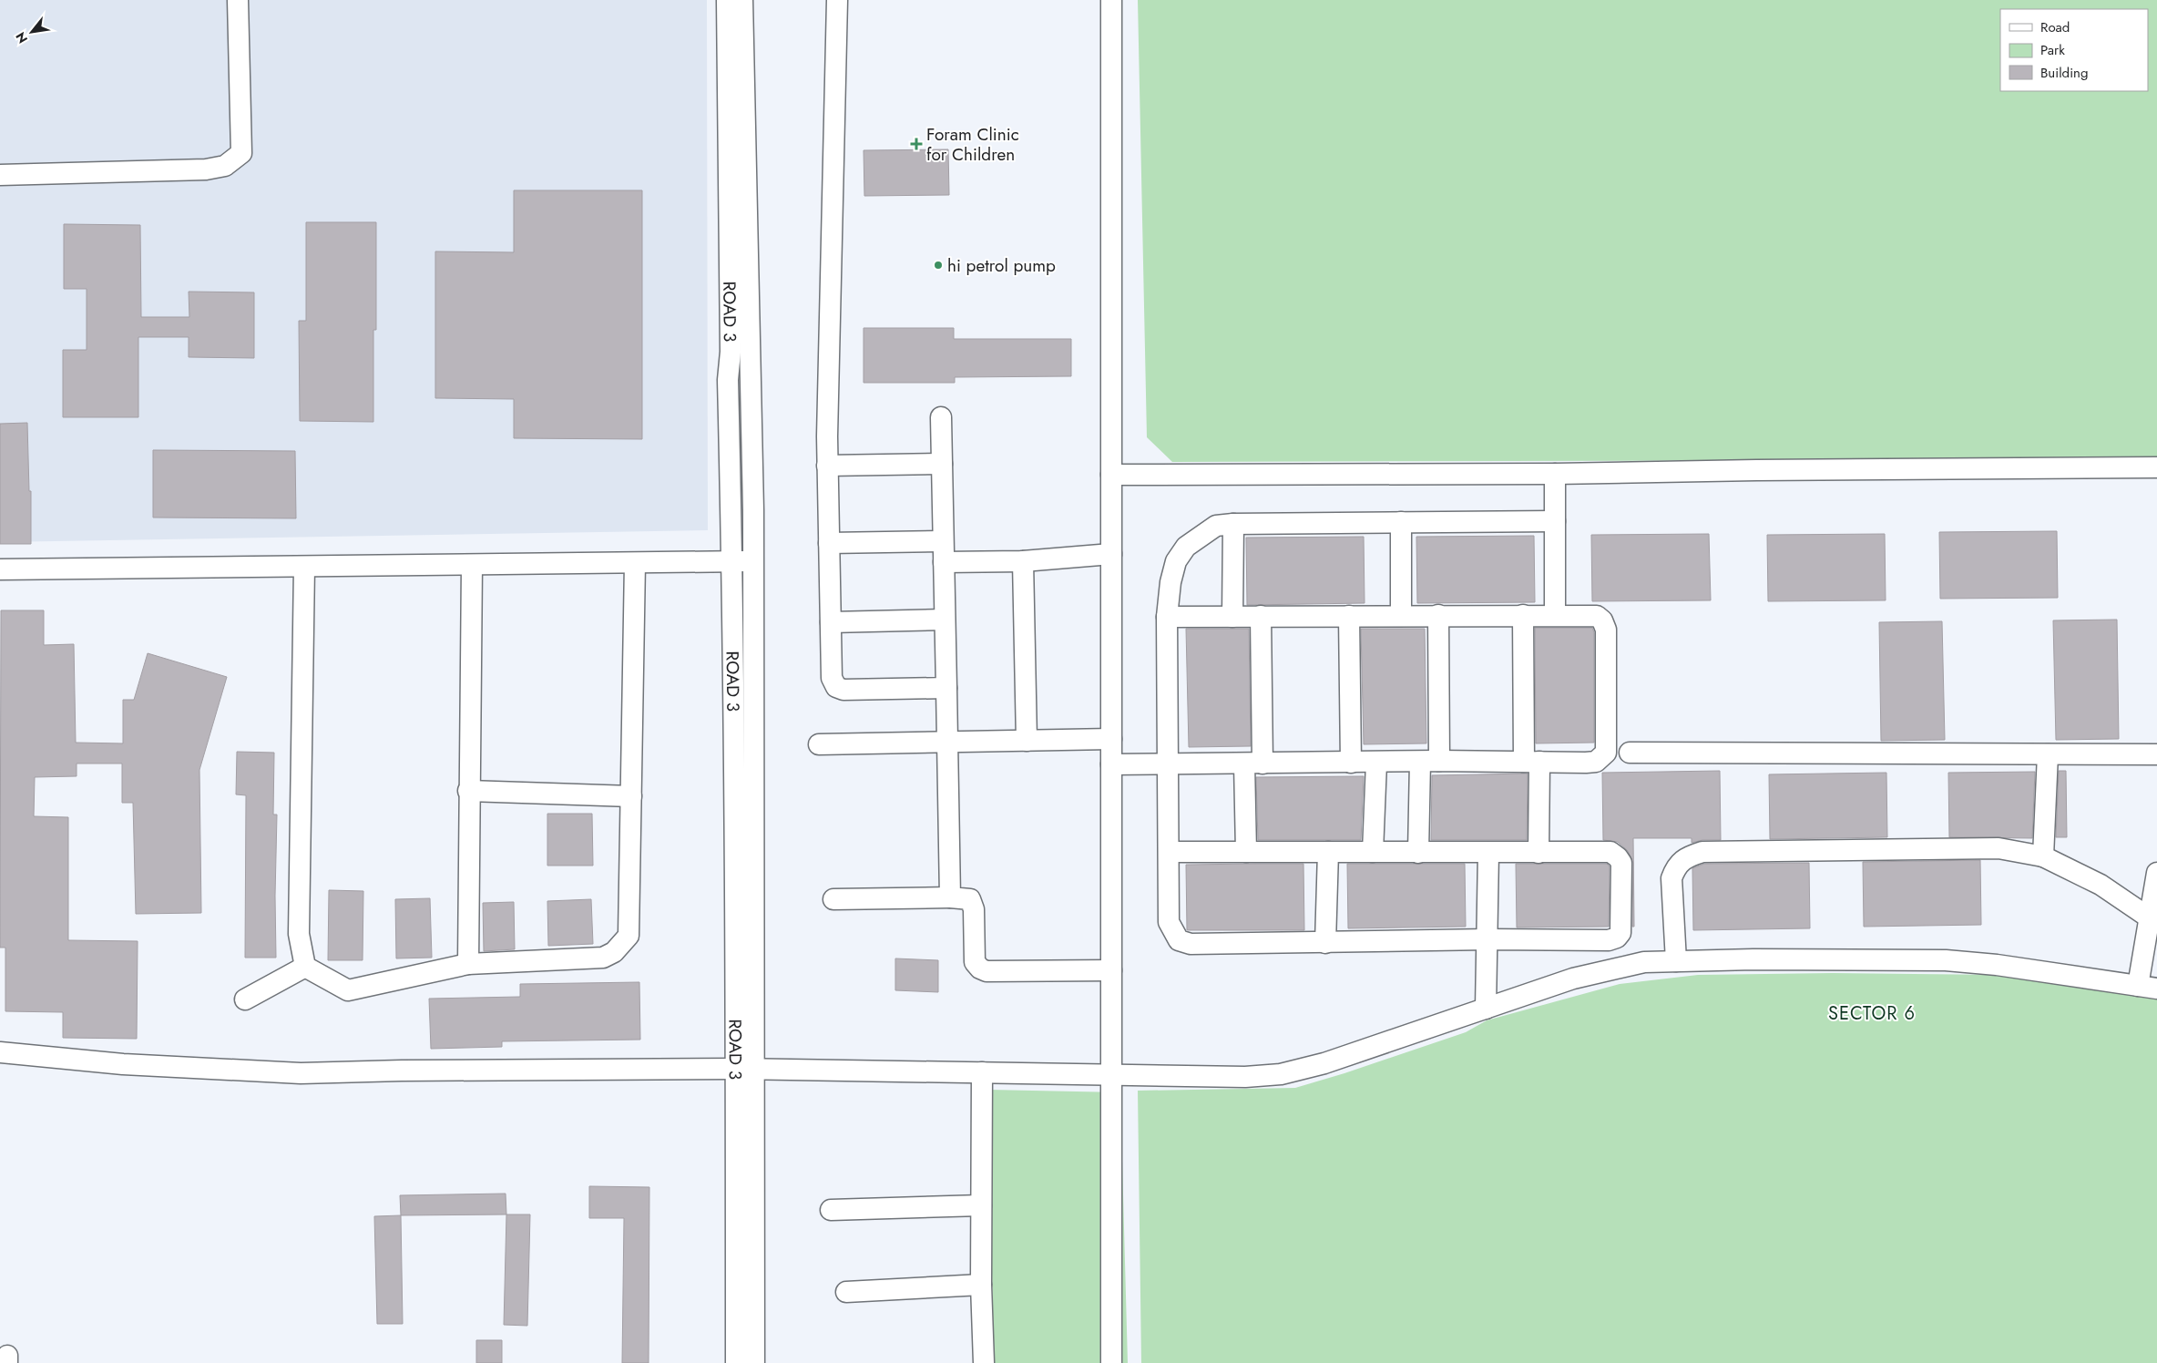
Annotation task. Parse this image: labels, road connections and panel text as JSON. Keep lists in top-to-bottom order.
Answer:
{
  "streets": {
    "street": ["ROAD 3"]
  },
  "districts": ["SECTOR 6"],
  "places": {
    "health": ["Foram Clinic for Children"],
    "other": ["hi petrol pump"]
  },
  "legend": ["Road", "Park", "Building"],
  "north": "bottom left"
}
